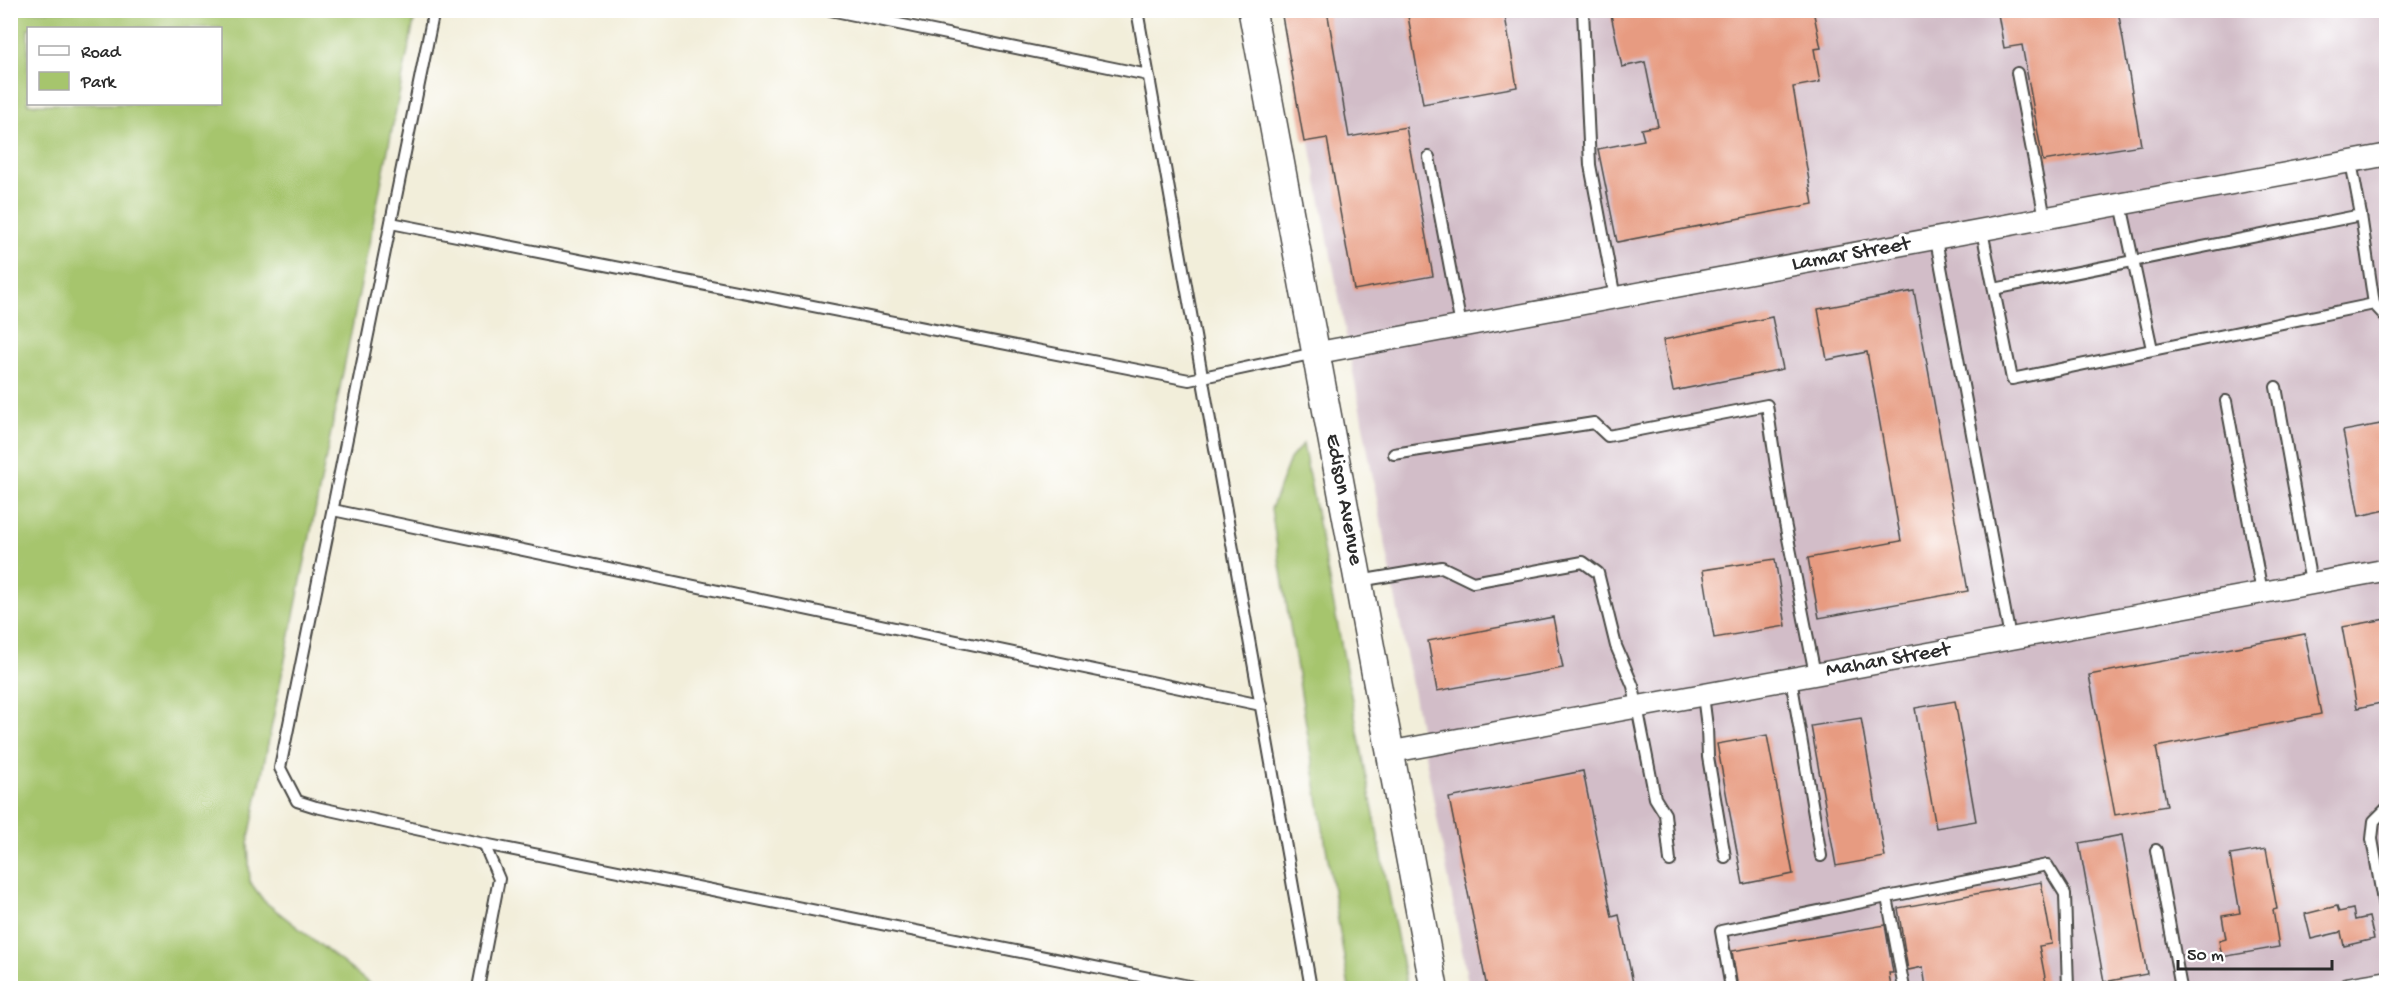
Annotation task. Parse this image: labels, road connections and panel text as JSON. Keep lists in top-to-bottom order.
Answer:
{
  "streets": {
    "street": ["Lamar Street", "Edison Avenue", "Mahan Street"]
  },
  "crossings": [
    ["Lamar Street", "Edison Avenue"],
    ["Edison Avenue", "Mahan Street"]
  ],
  "legend": ["Road", "Park"],
  "scale_bar": "50 m"
}
